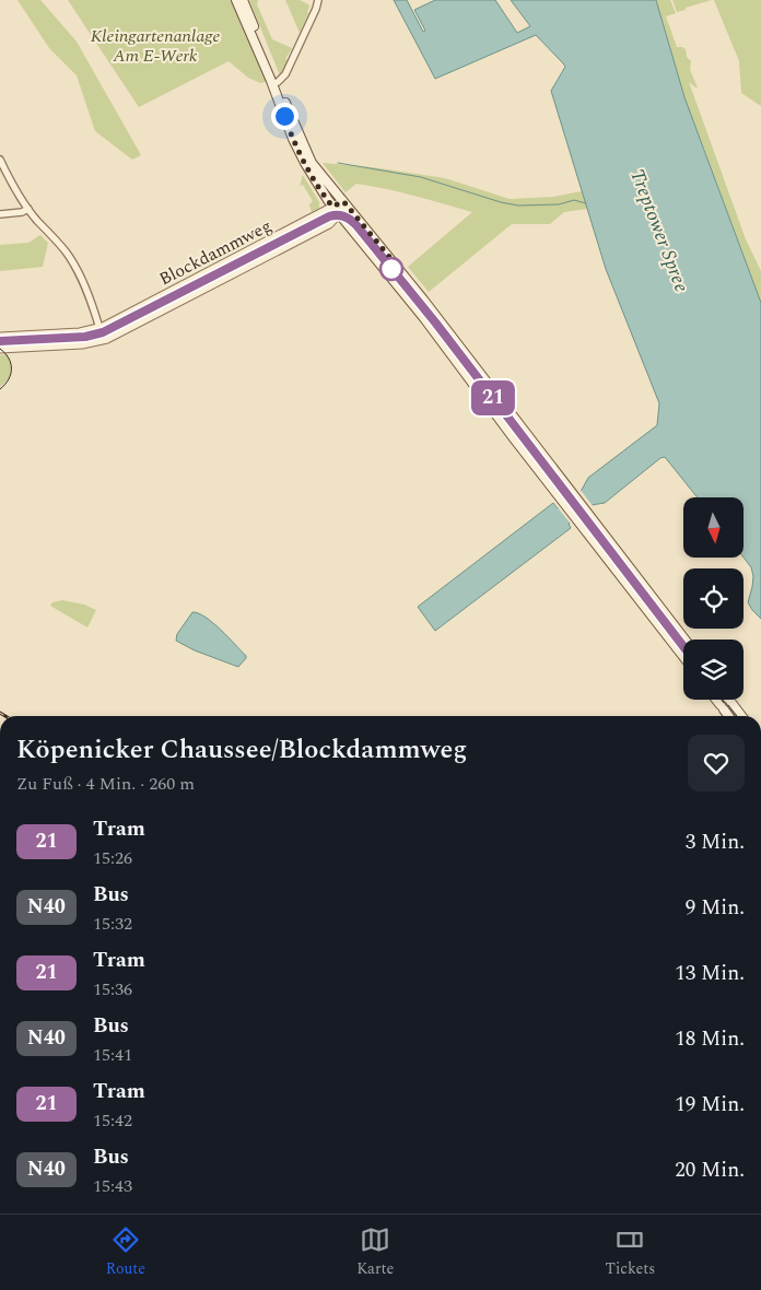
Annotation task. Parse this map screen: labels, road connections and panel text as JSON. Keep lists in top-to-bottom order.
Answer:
{
  "streets": {
    "street": ["Blockdammweg"]
  },
  "water": ["Treptower Spree"],
  "parks": ["Kleingartenanlage Am E-Werk"],
  "lines": ["tram line 21"],
  "north": "bottom",
  "page": {
    "on_map": "21",
    "heading": ["Köpenicker Chaussee/Blockdammweg", "Zu Fuß · 4 Min. · 260 m"],
    "list": [
      {
        "mark": "21",
        "name": "Tram",
        "note": "15:26",
        "value": "3 Min."
      },
      {
        "mark": "N40",
        "name": "Bus",
        "note": "15:32",
        "value": "9 Min."
      },
      {
        "mark": "21",
        "name": "Tram",
        "note": "15:36",
        "value": "13 Min."
      },
      {
        "mark": "N40",
        "name": "Bus",
        "note": "15:41",
        "value": "18 Min."
      },
      {
        "mark": "21",
        "name": "Tram",
        "note": "15:42",
        "value": "19 Min."
      },
      {
        "mark": "N40",
        "name": "Bus",
        "note": "15:43",
        "value": "20 Min."
      }
    ],
    "tabs": ["Route", "Karte", "Tickets"]
  }
}
